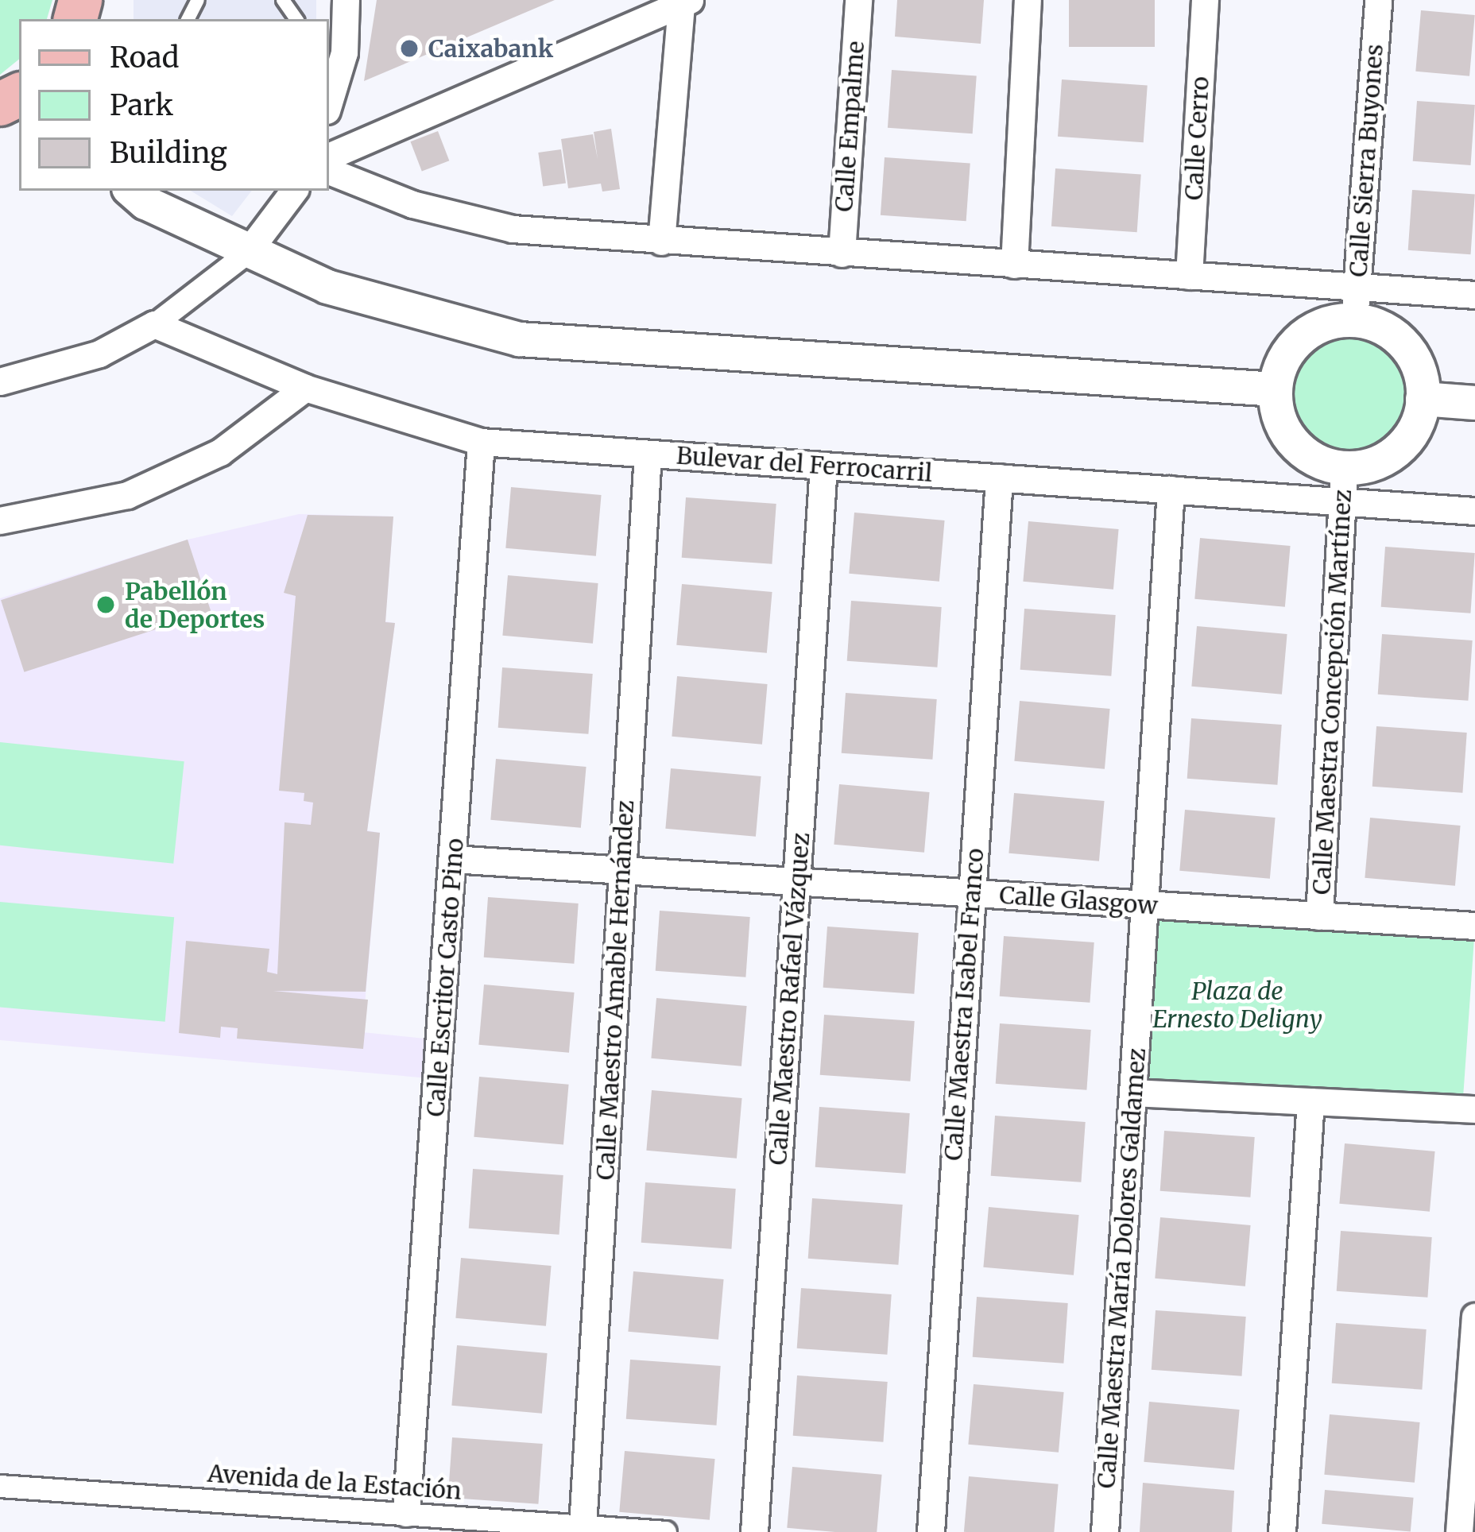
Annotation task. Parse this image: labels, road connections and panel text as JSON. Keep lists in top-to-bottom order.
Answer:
{
  "streets": {
    "street": [
      "Calle Empalme",
      "Calle Cerro",
      "Calle Sierra Buyones",
      "Bulevar del Ferrocarril",
      "Calle Maestra Concepción Martínez",
      "Calle Glasgow",
      "Calle Escritor Casto Pino",
      "Calle Maestro Amable Hernández",
      "Calle Maestro Rafael Vázquez",
      "Calle Maestra Isabel Franco",
      "Calle Maestra María Dolores Galdamez",
      "Avenida de la Estación"
    ]
  },
  "crossings": [
    ["Calle Sierra Buyones", "Bulevar del Ferrocarril"],
    ["Calle Sierra Buyones", "Calle Maestra Concepción Martínez"],
    ["Bulevar del Ferrocarril", "Calle Maestra Concepción Martínez"],
    ["Bulevar del Ferrocarril", "Calle Escritor Casto Pino"],
    ["Bulevar del Ferrocarril", "Calle Maestro Amable Hernández"],
    ["Bulevar del Ferrocarril", "Calle Maestro Rafael Vázquez"],
    ["Bulevar del Ferrocarril", "Calle Maestra Isabel Franco"],
    ["Bulevar del Ferrocarril", "Calle Maestra María Dolores Galdamez"],
    ["Calle Maestra Concepción Martínez", "Calle Glasgow"],
    ["Calle Glasgow", "Calle Escritor Casto Pino"],
    ["Calle Glasgow", "Calle Maestro Amable Hernández"],
    ["Calle Glasgow", "Calle Maestro Rafael Vázquez"],
    ["Calle Glasgow", "Calle Maestra Isabel Franco"],
    ["Calle Glasgow", "Calle Maestra María Dolores Galdamez"],
    ["Calle Escritor Casto Pino", "Avenida de la Estación"],
    ["Calle Maestro Amable Hernández", "Avenida de la Estación"]
  ],
  "parks": ["Plaza de Ernesto Deligny"],
  "places": ["Caixabank", "Pabellón de Deportes"],
  "legend": ["Road", "Park", "Building"]
}
